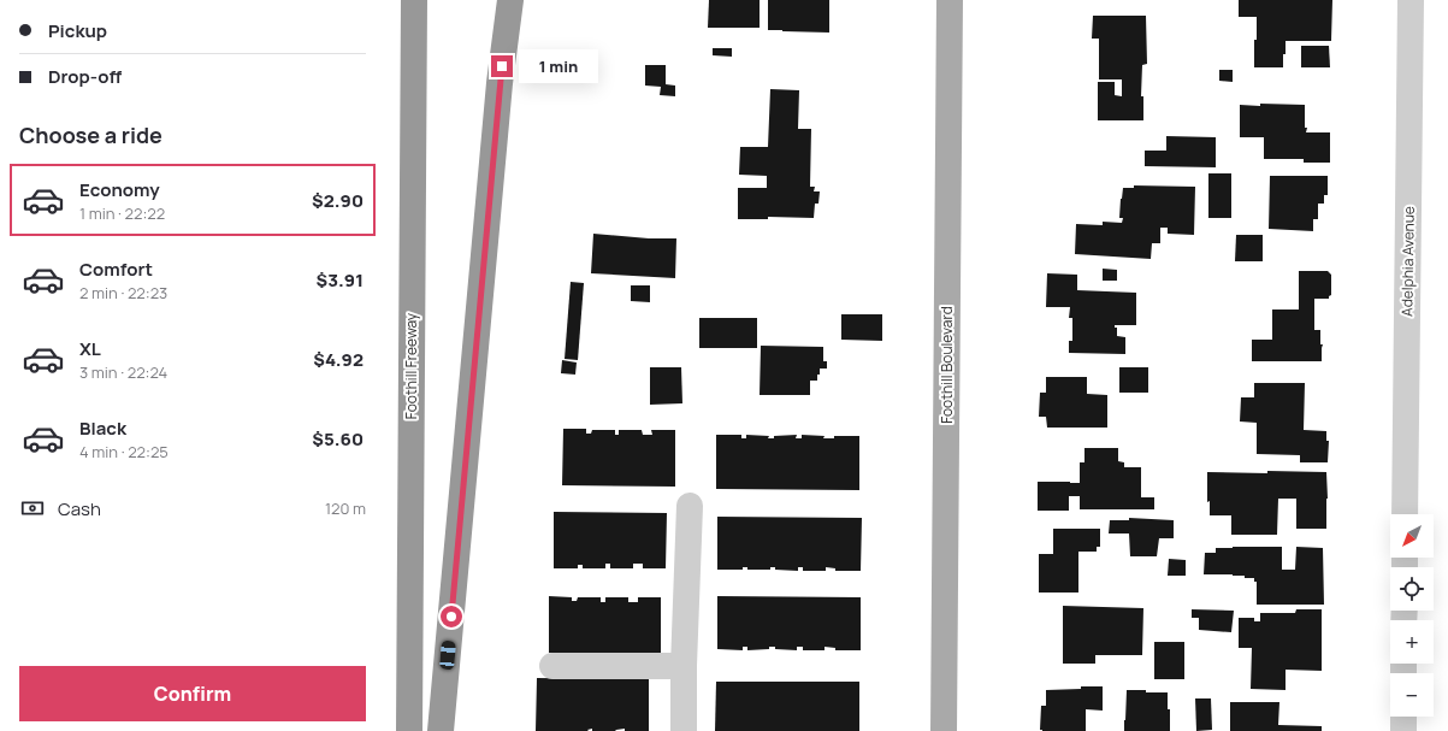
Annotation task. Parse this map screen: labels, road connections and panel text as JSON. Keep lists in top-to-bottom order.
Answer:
{
  "streets": {
    "highway": ["Foothill Freeway"],
    "main road": ["Foothill Boulevard"],
    "street": ["Adelphia Avenue"]
  },
  "north": "bottom left",
  "page": {
    "banner": ["Pickup", "Drop-off"],
    "bubble": "1 min",
    "heading": "Choose a ride",
    "list": [
      {
        "name": "Economy",
        "note": "1 min · 22:22",
        "value": "$2.90"
      },
      {
        "name": "Comfort",
        "note": "2 min · 22:23",
        "value": "$3.91"
      },
      {
        "name": "XL",
        "note": "3 min · 22:24",
        "value": "$4.92"
      },
      {
        "name": "Black",
        "note": "4 min · 22:25",
        "value": "$5.60"
      }
    ],
    "pay": ["Cash", "120 m"],
    "map_buttons": ["+", "−"],
    "buttons": "Confirm"
  }
}
